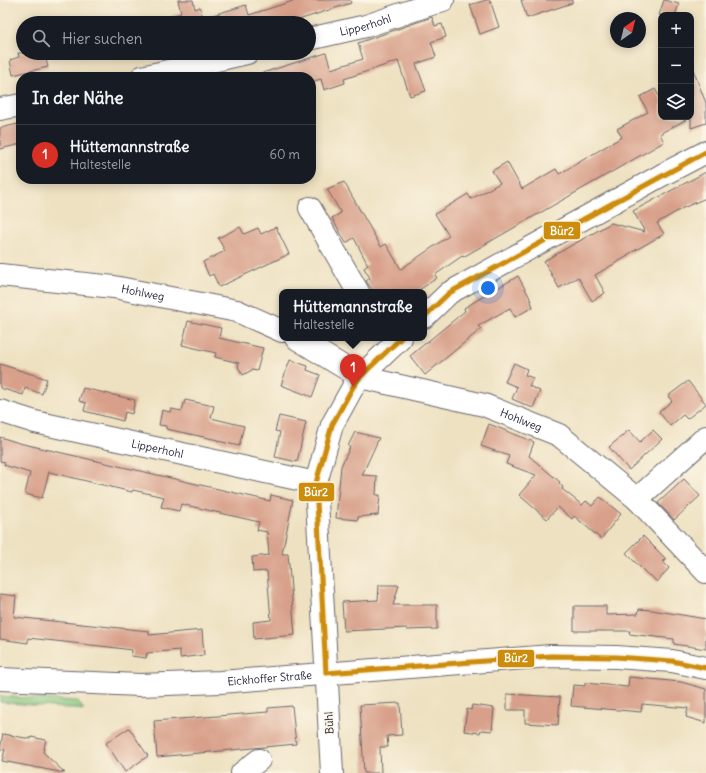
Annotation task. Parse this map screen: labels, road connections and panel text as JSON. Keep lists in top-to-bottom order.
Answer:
{
  "streets": {
    "street": [
      "Lipperhohl",
      "Hohlweg",
      "Eickhoffer Straße",
      "Bühl"
    ]
  },
  "crossings": [
    ["Lipperhohl", "Bühl"],
    ["Hohlweg", "Bühl"],
    ["Eickhoffer Straße", "Bühl"]
  ],
  "lines": ["transit line Bür2"],
  "north": "top right",
  "page": {
    "map_buttons": ["+", "−"],
    "search": "Hier suchen",
    "heading": "In der Nähe",
    "list": [
      {
        "mark": "1",
        "name": "Hüttemannstraße",
        "note": "Haltestelle",
        "value": "60 m"
      }
    ],
    "popup": ["Hüttemannstraße", "Haltestelle"],
    "pins": "1"
  }
}
